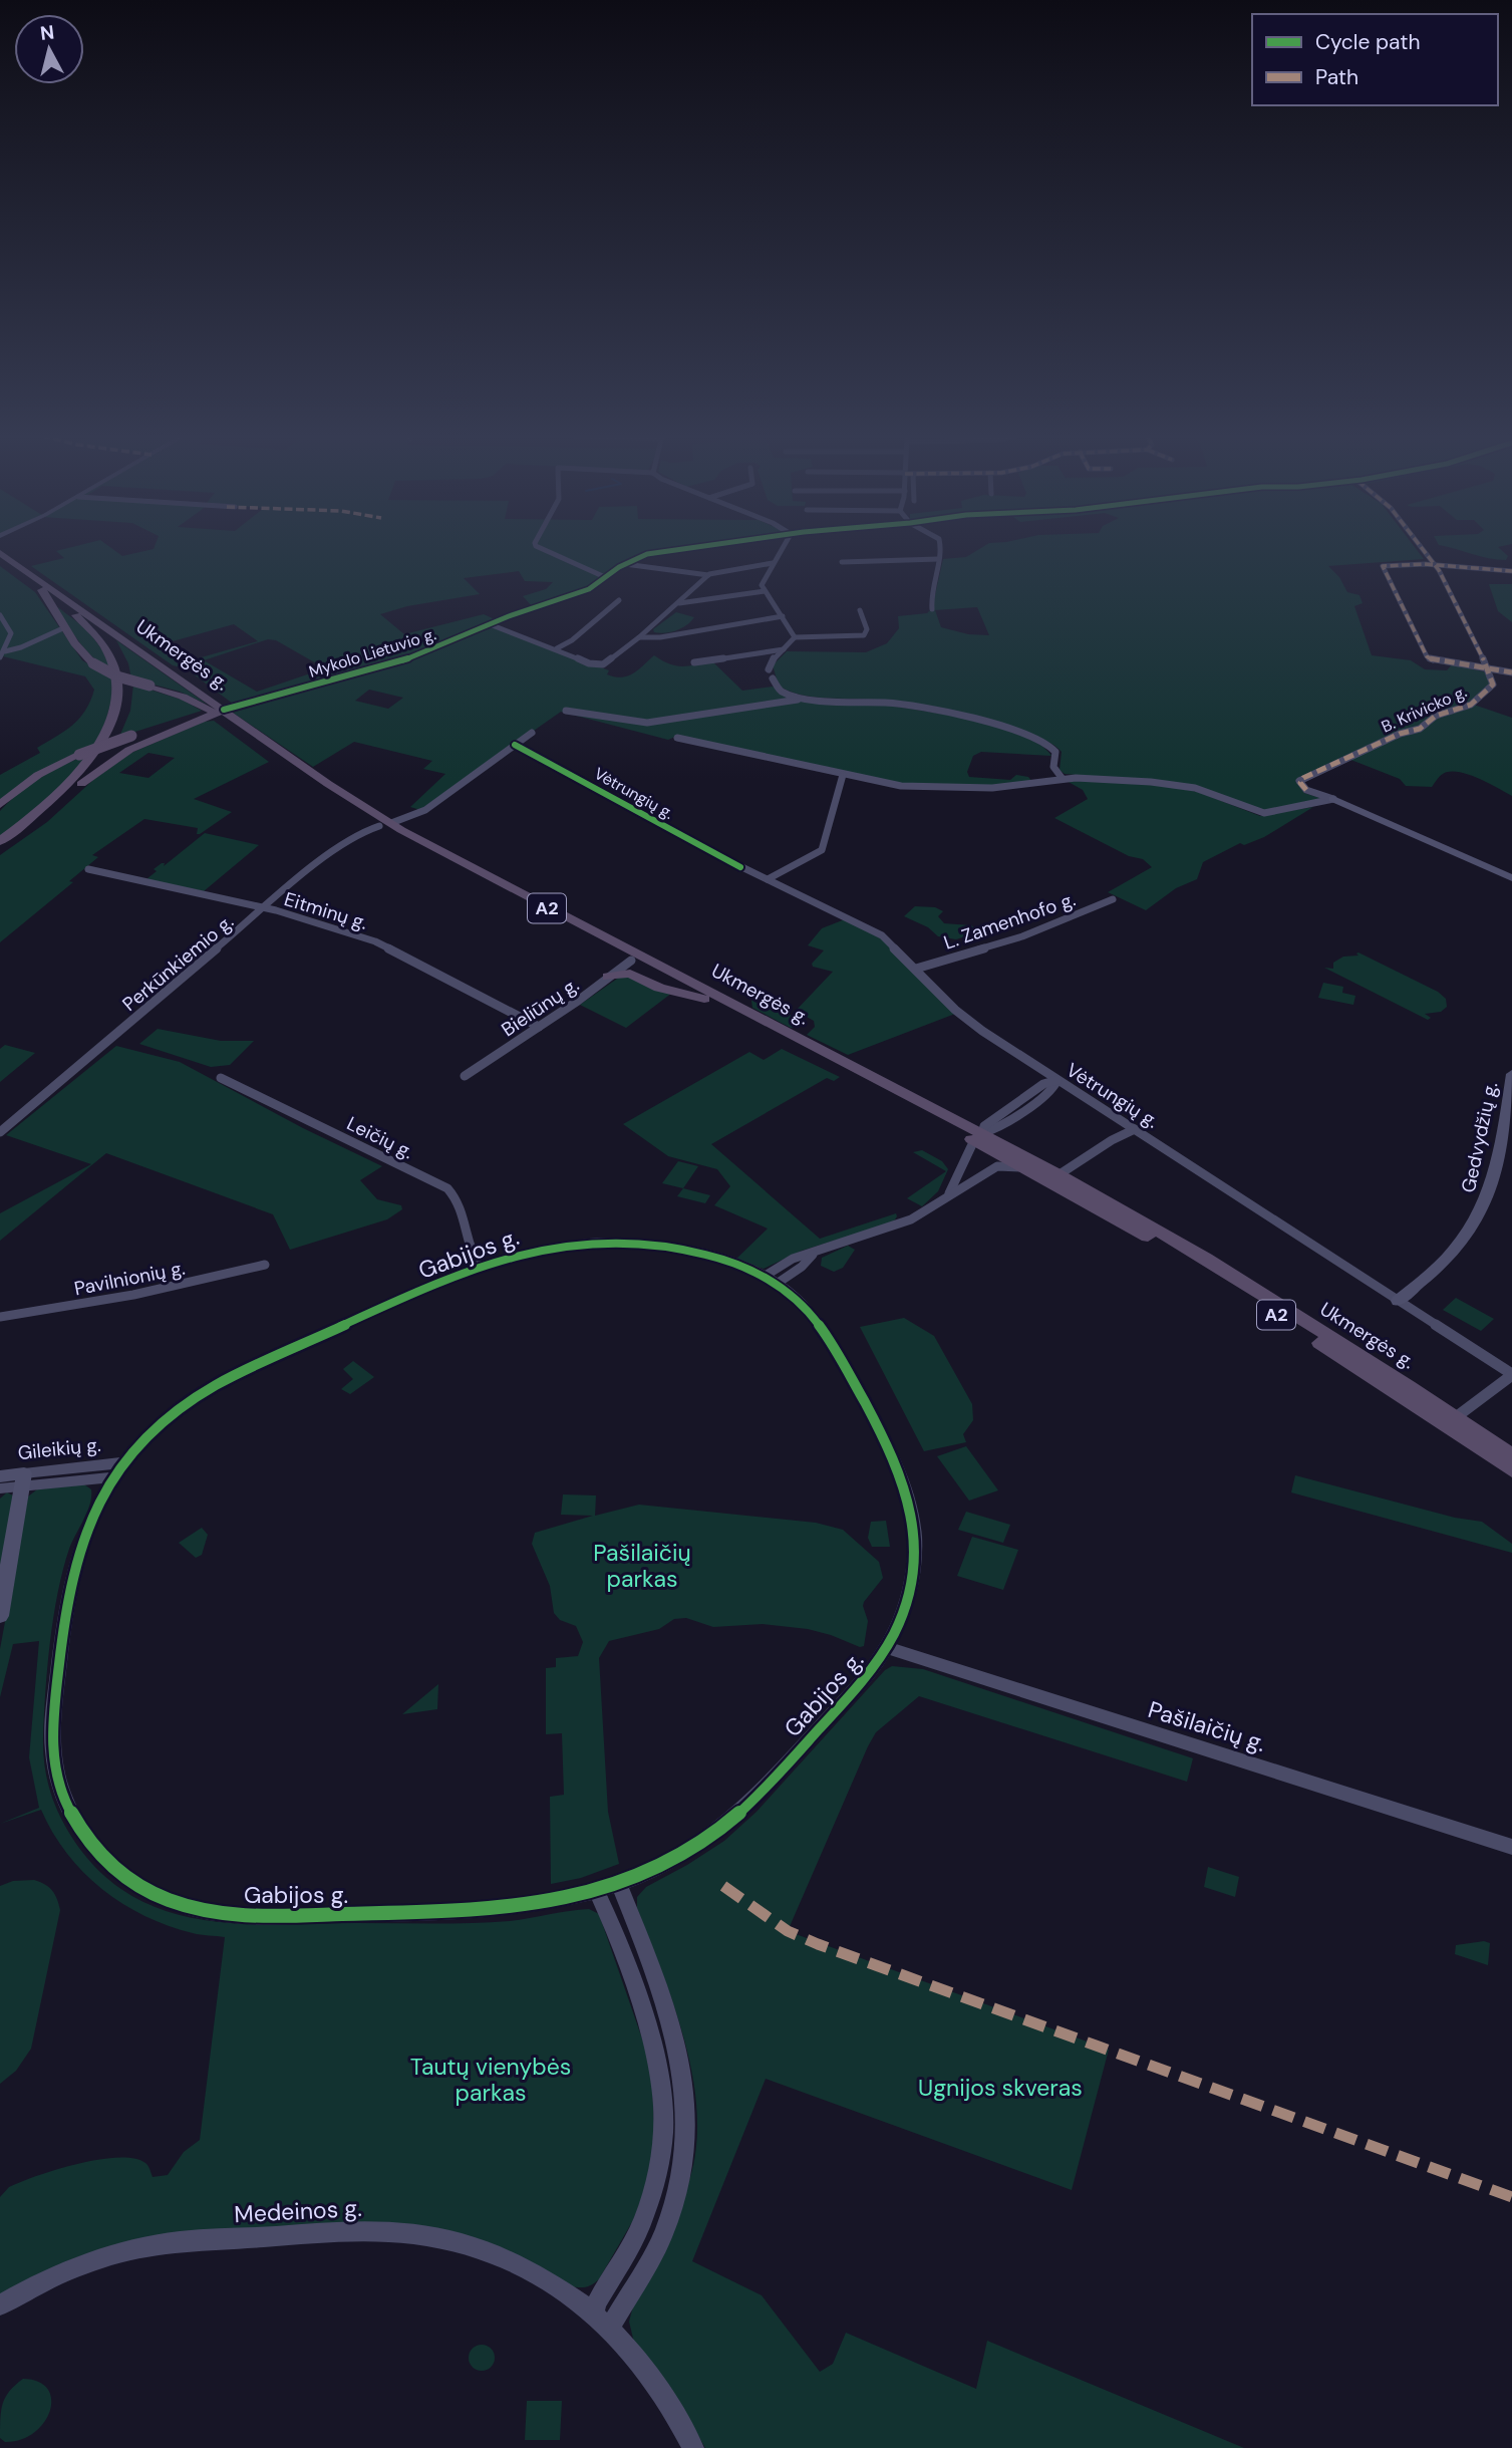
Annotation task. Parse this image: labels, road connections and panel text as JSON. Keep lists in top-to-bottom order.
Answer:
{
  "streets": {
    "highway": ["Ukmergės g.", "A2"],
    "main road": ["Gedvydžių g.", "Gileikių g."],
    "street": [
      "Mykolo Lietuvio g.",
      "B. Krivicko g.",
      "Vėtrungių g.",
      "Eitminų g.",
      "L. Zamenhofo g.",
      "Perkūnkiemio g.",
      "Bieliūnų g.",
      "Leičių g.",
      "Gabijos g.",
      "Pavilnionių g.",
      "Pašilaičių g.",
      "Medeinos g."
    ]
  },
  "crossings": [
    ["Mykolo Lietuvio g.", "Ukmergės g."],
    ["Mykolo Lietuvio g.", "A2"],
    ["Ukmergės g.", "A2"],
    ["Ukmergės g.", "Perkūnkiemio g."],
    ["Ukmergės g.", "Bieliūnų g."],
    ["Vėtrungių g.", "L. Zamenhofo g."],
    ["Vėtrungių g.", "Perkūnkiemio g."],
    ["Vėtrungių g.", "Gedvydžių g."],
    ["Eitminų g.", "Perkūnkiemio g."],
    ["Eitminų g.", "Bieliūnų g."],
    ["Leičių g.", "Gabijos g."],
    ["Gabijos g.", "Gileikių g."],
    ["Gabijos g.", "Pašilaičių g."]
  ],
  "parks": ["Pašilaičių parkas", "Tautų vienybės parkas", "Ugnijos skveras"],
  "legend": ["Cycle path", "Path"],
  "north": "top"
}
